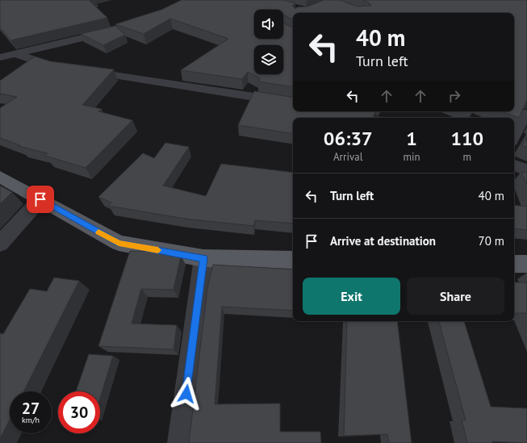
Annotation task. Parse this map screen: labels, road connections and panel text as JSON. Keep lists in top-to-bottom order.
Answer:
{
  "page": {
    "turn": ["40 m", "Turn left"],
    "eta": [
      "06:37",
      "Arrival",
      "1",
      "min",
      "110",
      "m"
    ],
    "list": [
      {
        "name": "Turn left",
        "value": "40 m"
      },
      {
        "name": "Arrive at destination",
        "value": "70 m"
      }
    ],
    "buttons": ["Exit", "Share"],
    "speed": "27 km/h",
    "limit": "30"
  }
}
